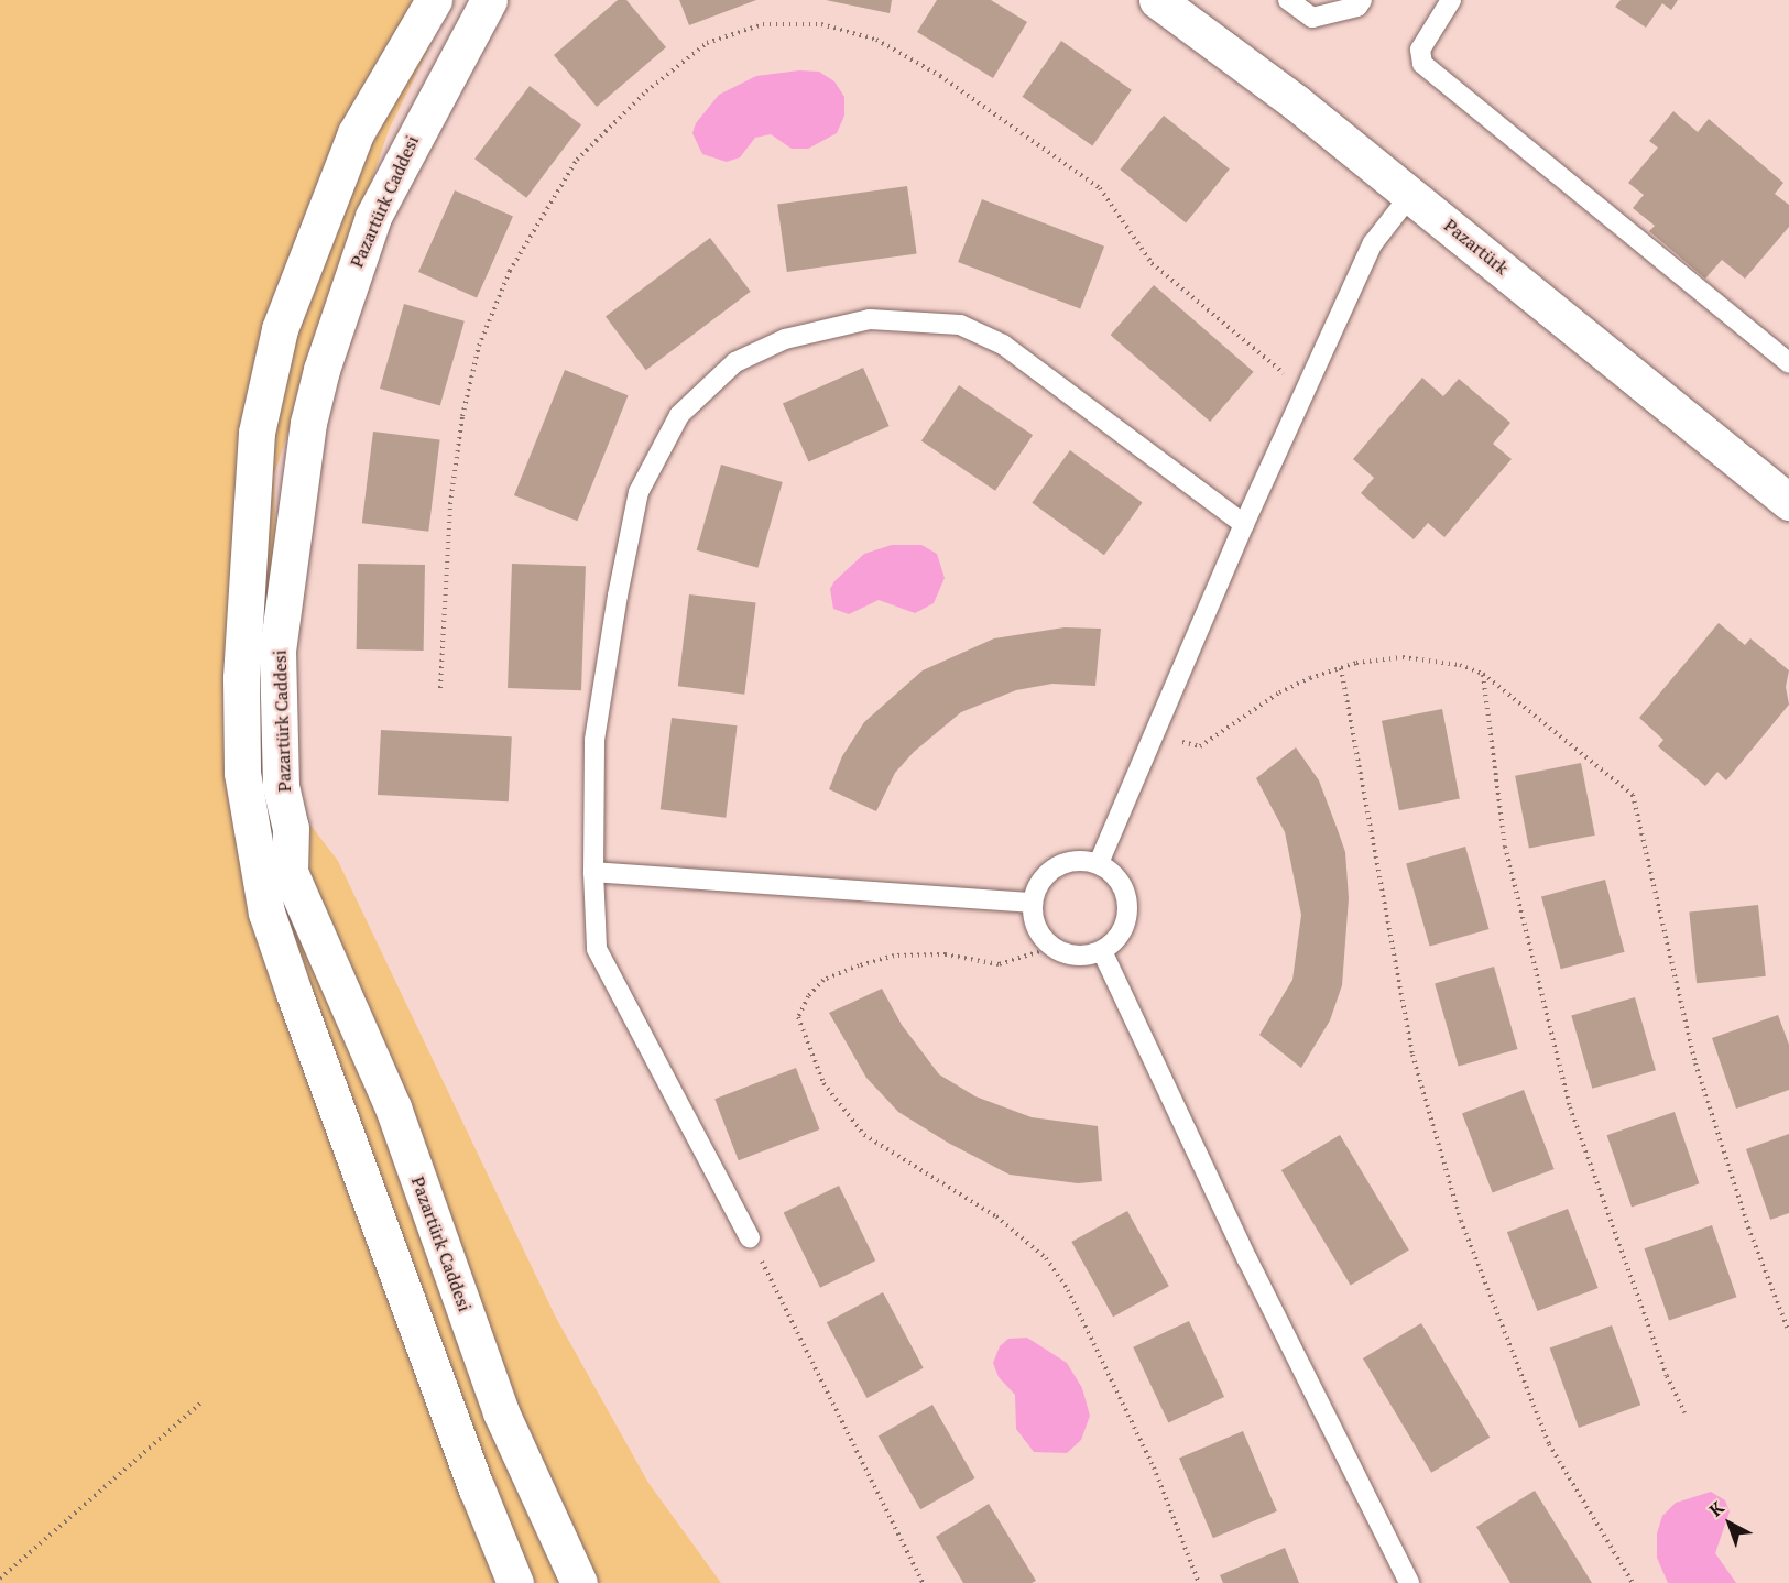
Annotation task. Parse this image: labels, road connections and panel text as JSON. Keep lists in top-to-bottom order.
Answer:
{
  "streets": {
    "street": ["Pazartürk Caddesi", "Pazartürk"]
  },
  "north": "top left"
}
